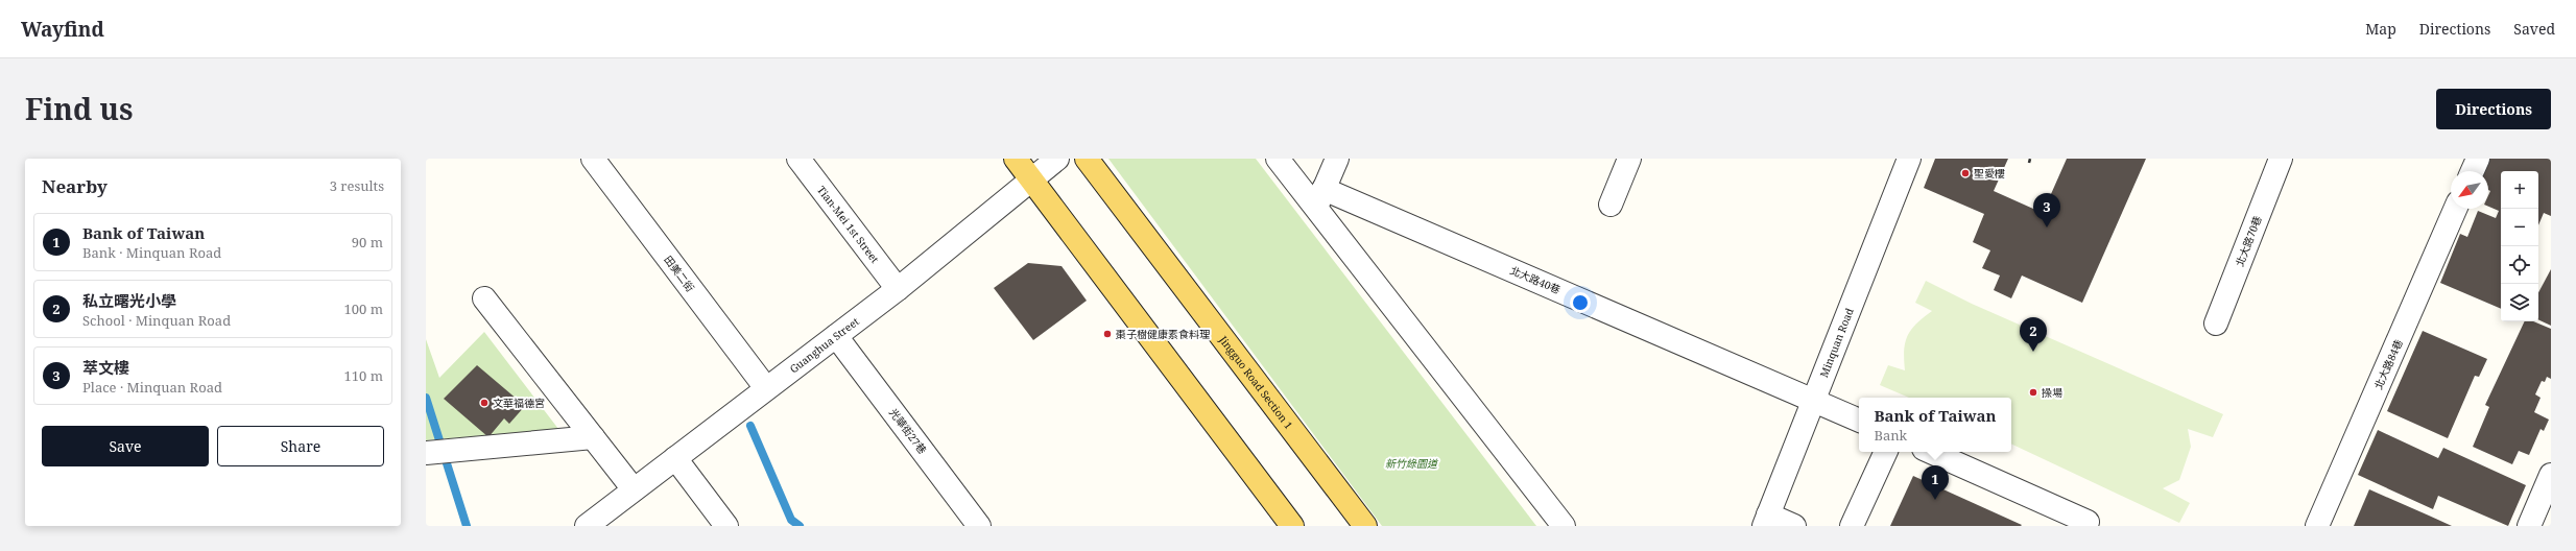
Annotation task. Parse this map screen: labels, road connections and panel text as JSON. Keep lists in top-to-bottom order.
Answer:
{
  "streets": {
    "main road": ["Jingguo Road Section 1"],
    "street": [
      "Tian-Mei 1st Street",
      "北大路70巷",
      "田美二街",
      "北大路40巷",
      "Minquan Road",
      "Guanghua Street",
      "北大路84巷",
      "光華街27巷"
    ]
  },
  "crossings": [
    ["Tian-Mei 1st Street", "Guanghua Street"],
    ["田美二街", "Guanghua Street"],
    ["北大路40巷", "Minquan Road"],
    ["Guanghua Street", "光華街27巷"]
  ],
  "parks": ["新竹綠園道"],
  "places": [
    "聖愛樓",
    "棗子樹健康素食料理",
    "操場",
    "文華福德宮"
  ],
  "north": "bottom left",
  "page": {
    "header": "Wayfind",
    "nav": ["Map", "Directions", "Saved"],
    "title": "Find us",
    "buttons": [
      "Directions",
      ["Save", "Share"]
    ],
    "heading": ["Nearby", "3 results"],
    "map_buttons": ["+", "−"],
    "pins": ["3", "2", "1"],
    "list": [
      {
        "mark": "1",
        "name": "Bank of Taiwan",
        "note": "Bank · Minquan Road",
        "value": "90 m"
      },
      {
        "mark": "2",
        "name": "私立曙光小學",
        "note": "School · Minquan Road",
        "value": "100 m"
      },
      {
        "mark": "3",
        "name": "萃文樓",
        "note": "Place · Minquan Road",
        "value": "110 m"
      }
    ],
    "popup": ["Bank of Taiwan", "Bank"]
  }
}
